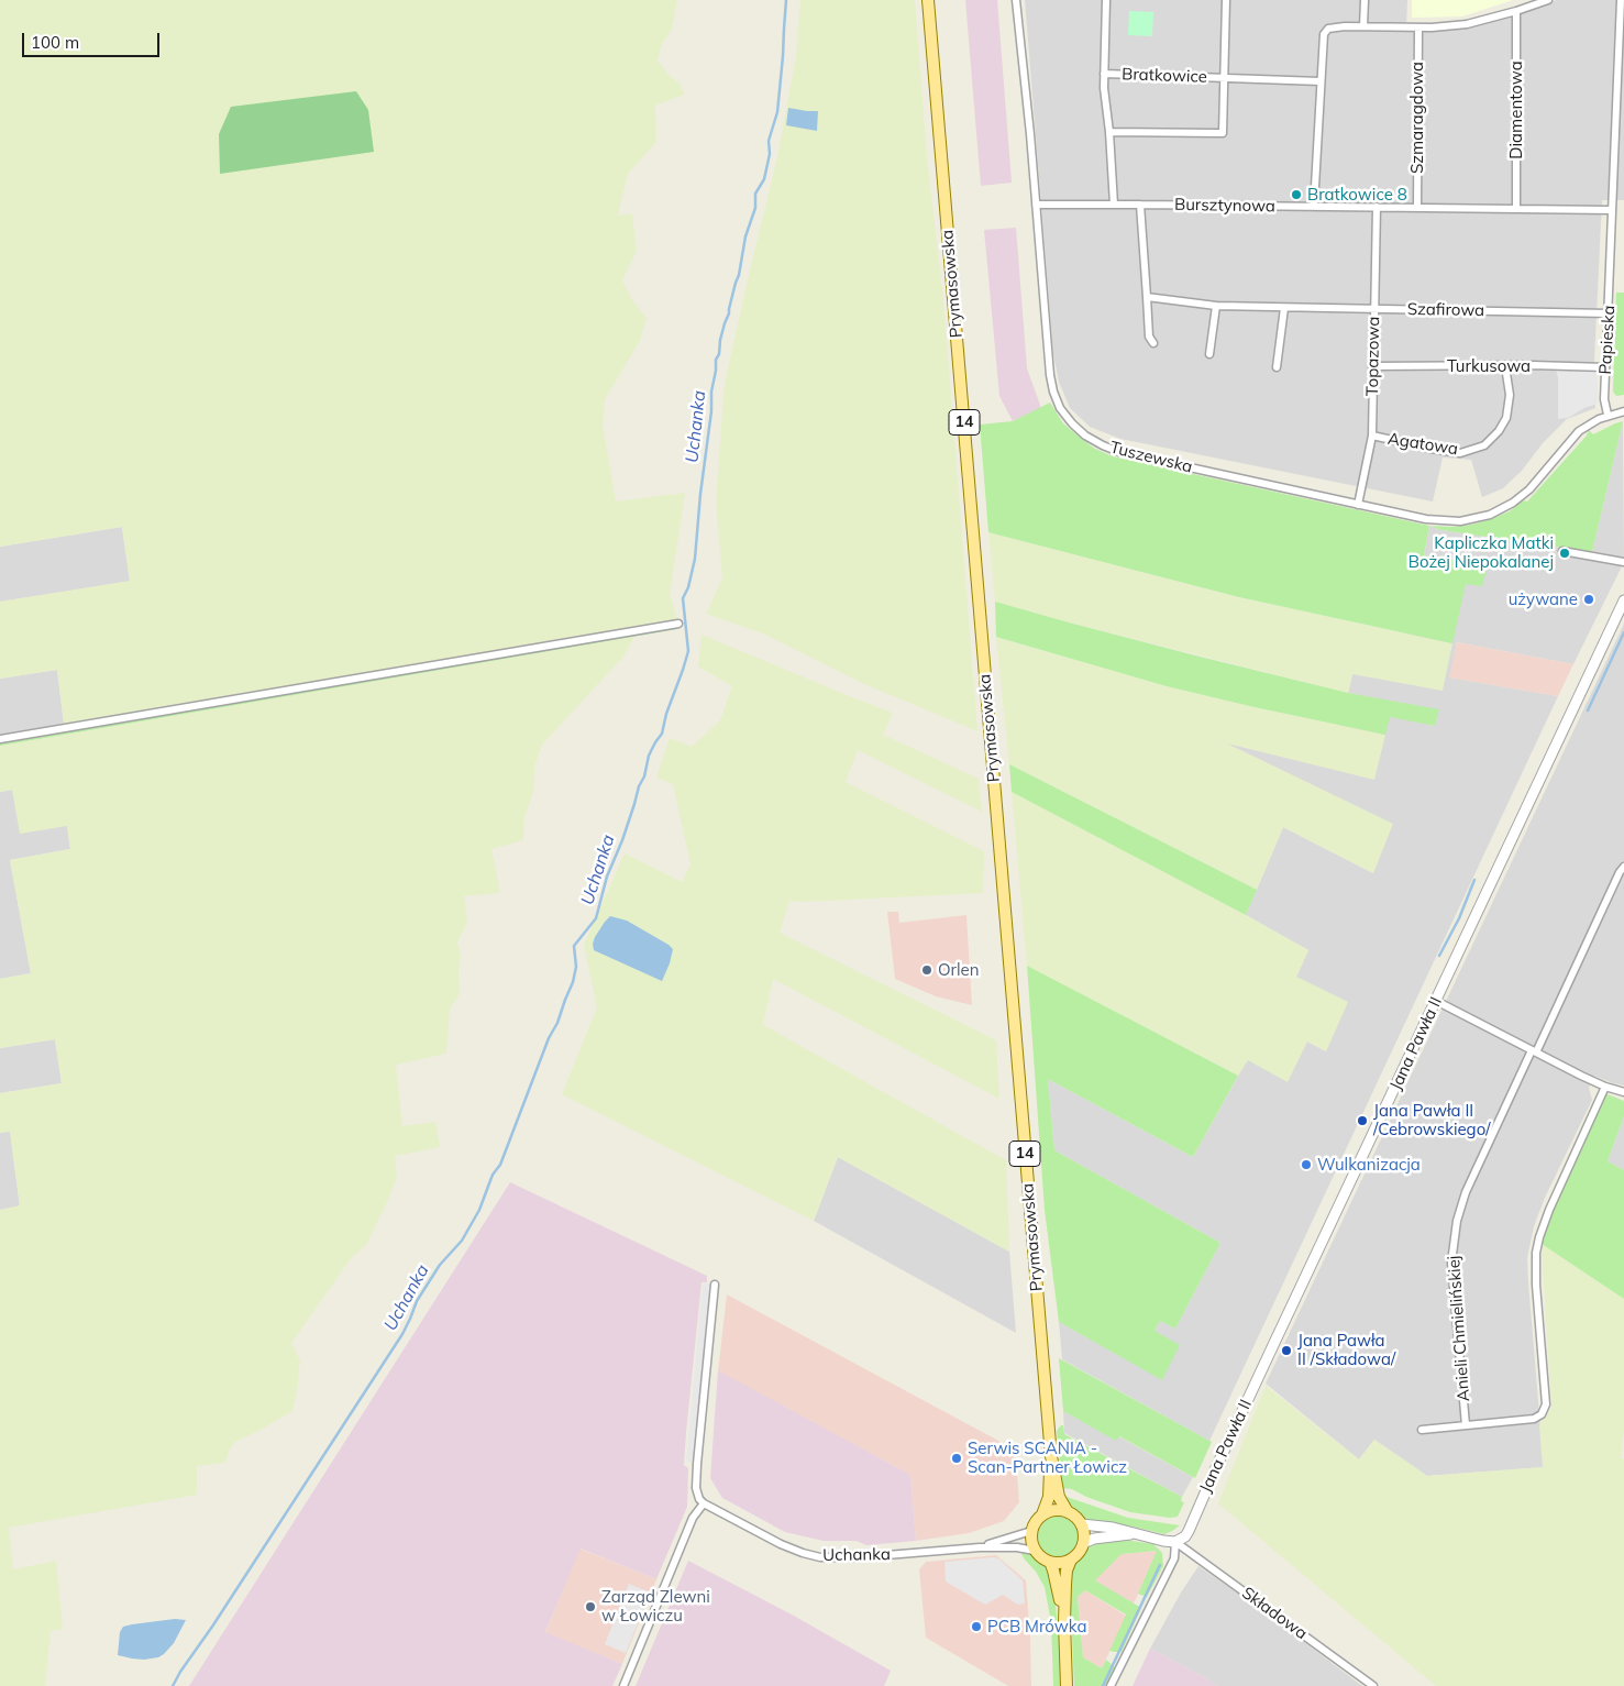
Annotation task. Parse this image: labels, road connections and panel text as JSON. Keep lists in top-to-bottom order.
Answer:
{
  "streets": {
    "main road": ["Prymasowska", "14"],
    "street": [
      "Bratkowice",
      "Diamentowa",
      "Szmaragdowa",
      "Bursztynowa",
      "Szafirowa",
      "Papieska",
      "Topazowa",
      "Turkusowa",
      "Agatowa",
      "Tuszewska",
      "Jana Pawła II",
      "Anieli Chmielińskiej",
      "Uchanka",
      "Składowa"
    ]
  },
  "crossings": [
    ["Bratkowice", "Bursztynowa"],
    ["Diamentowa", "Bursztynowa"],
    ["Szmaragdowa", "Bursztynowa"],
    ["Bursztynowa", "Papieska"],
    ["Bursztynowa", "Topazowa"],
    ["Bursztynowa", "Tuszewska"],
    ["Prymasowska", "14"],
    ["Prymasowska", "Uchanka"],
    ["Szafirowa", "Papieska"],
    ["Szafirowa", "Topazowa"],
    ["Papieska", "Turkusowa"],
    ["Papieska", "Tuszewska"],
    ["Topazowa", "Turkusowa"],
    ["Topazowa", "Agatowa"],
    ["Topazowa", "Tuszewska"],
    ["Turkusowa", "Agatowa"],
    ["14", "Uchanka"],
    ["Jana Pawła II", "Składowa"]
  ],
  "water": ["Uchanka"],
  "places": [
    "Bratkowice 8",
    "Kapliczka Matki Bożej Niepokalanej",
    "używane",
    "Orlen",
    "Jana Pawła II /Cebrowskiego/",
    "Wulkanizacja",
    "Jana Pawła II /Składowa/",
    "Serwis SCANIA - Scan-Partner Łowicz",
    "Zarząd Zlewni w Łowiczu",
    "PCB Mrówka"
  ],
  "scale_bar": "100 m"
}
